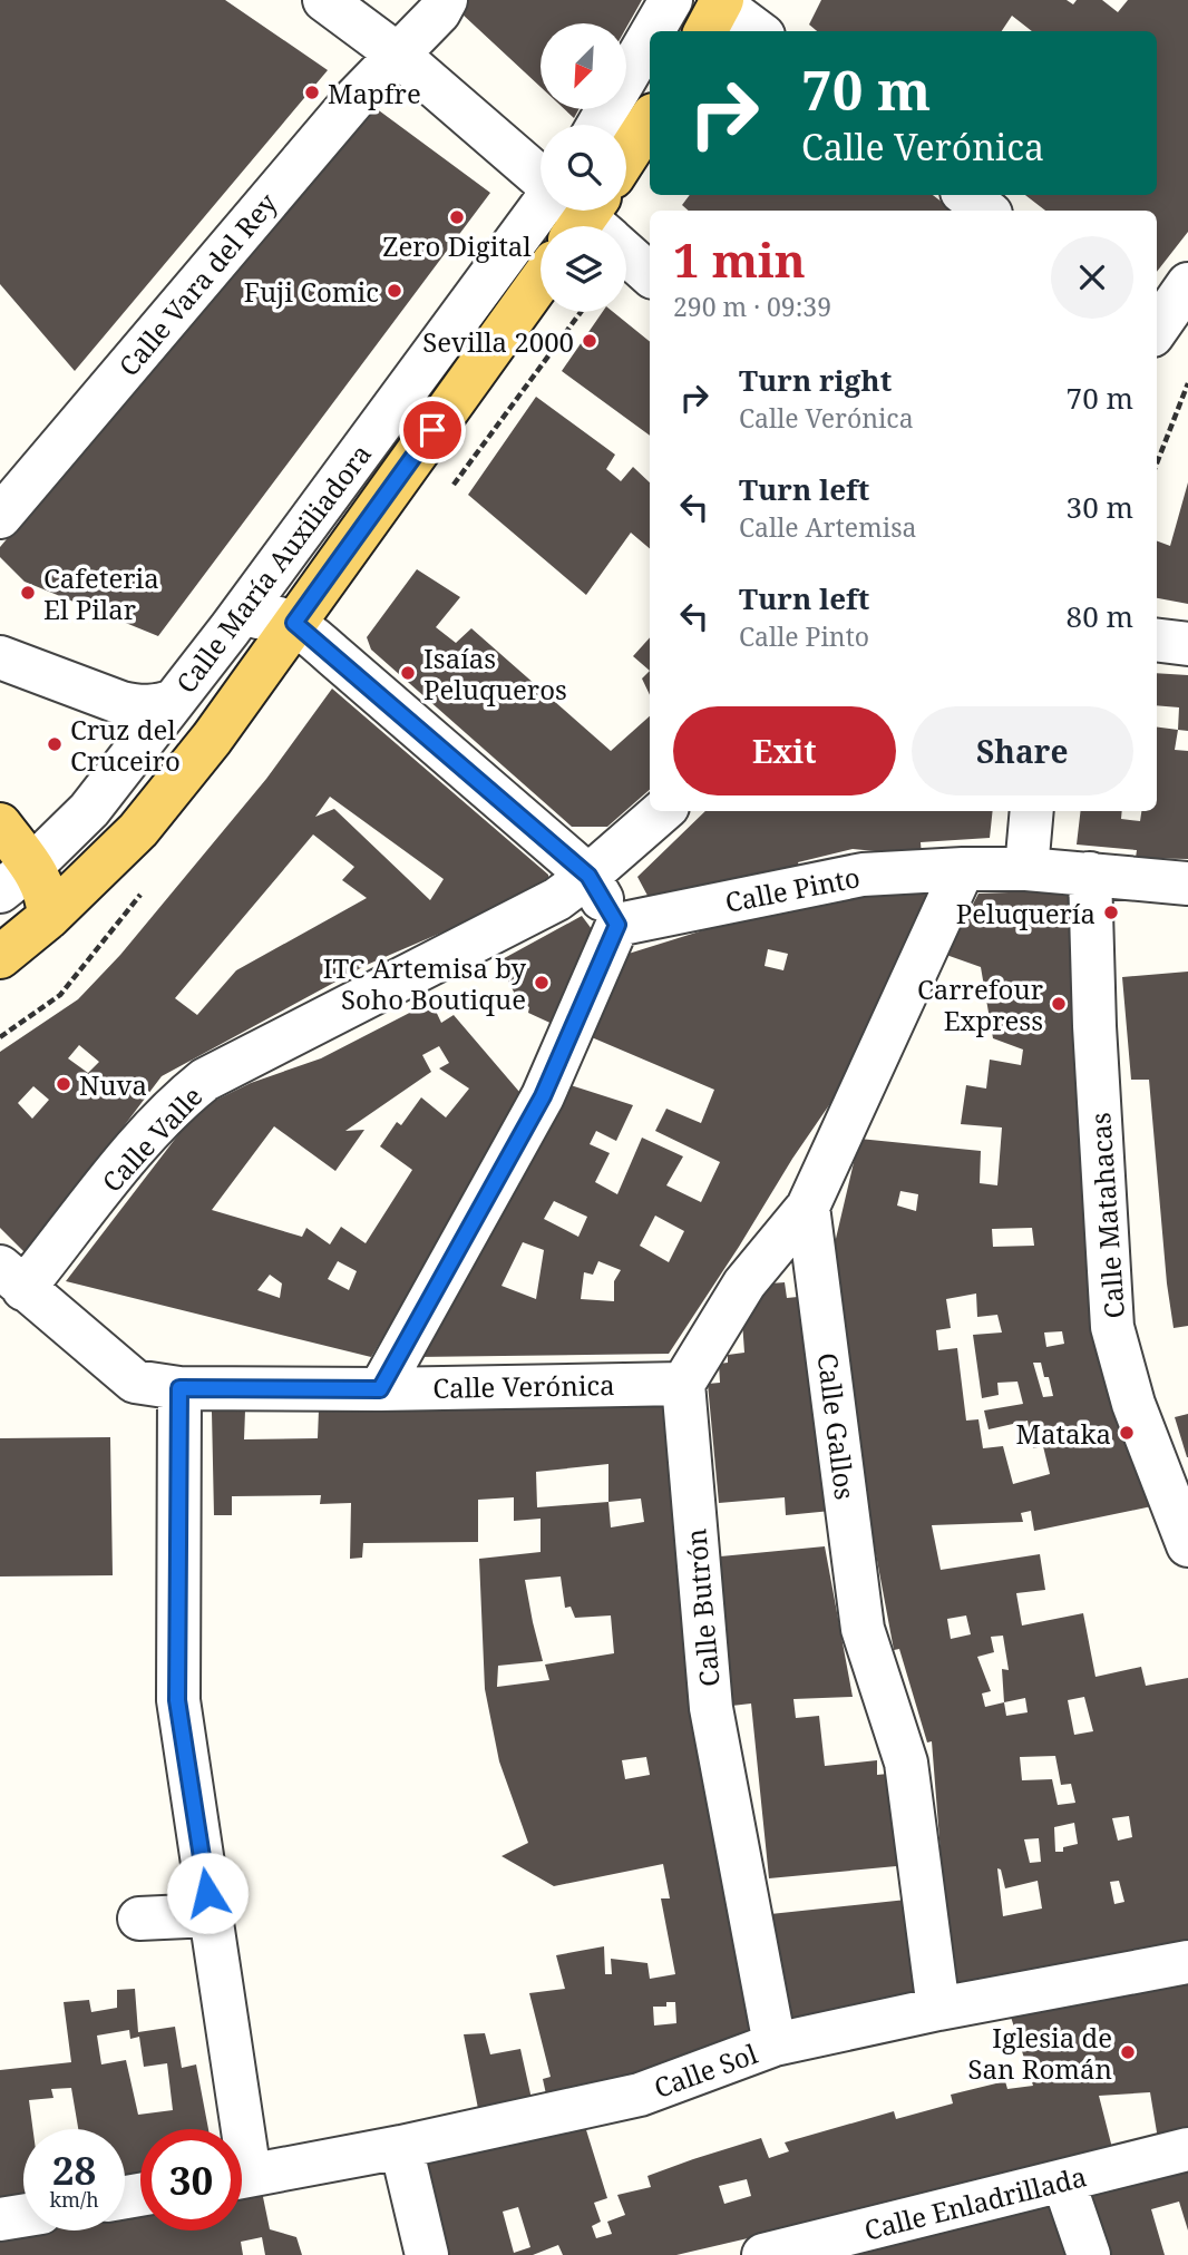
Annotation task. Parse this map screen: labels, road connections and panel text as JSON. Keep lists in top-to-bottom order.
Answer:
{
  "streets": {
    "main road": ["Calle María Auxiliadora"],
    "street": [
      "Calle Vara del Rey",
      "Calle Pinto",
      "Calle Valle",
      "Calle Matahacas",
      "Calle Verónica",
      "Calle Gallos",
      "Calle Butrón",
      "Calle Sol",
      "Calle Enladrillada"
    ]
  },
  "crossings": [
    ["Calle Pinto", "Calle Matahacas"],
    ["Calle Valle", "Calle Verónica"],
    ["Calle Verónica", "Calle Butrón"],
    ["Calle Gallos", "Calle Sol"],
    ["Calle Butrón", "Calle Sol"]
  ],
  "places": [
    "Mapfre",
    "Zero Digital",
    "Fuji Comic",
    "Sevilla 2000",
    "Cafeteria El Pilar",
    "Isaías Peluqueros",
    "Cruz del Cruceiro",
    "Peluquería",
    "ITC Artemisa by Soho Boutique",
    "Carrefour Express",
    "Nuva",
    "Mataka",
    "Iglesia de San Román"
  ],
  "north": "bottom left",
  "page": {
    "turn": ["70 m", "Calle Verónica"],
    "heading": ["1 min", "290 m · 09:39"],
    "list": [
      {
        "name": "Turn right",
        "note": "Calle Verónica",
        "value": "70 m"
      },
      {
        "name": "Turn left",
        "note": "Calle Artemisa",
        "value": "30 m"
      },
      {
        "name": "Turn left",
        "note": "Calle Pinto",
        "value": "80 m"
      }
    ],
    "buttons": ["Exit", "Share"],
    "speed": "28 km/h",
    "limit": "30"
  }
}
